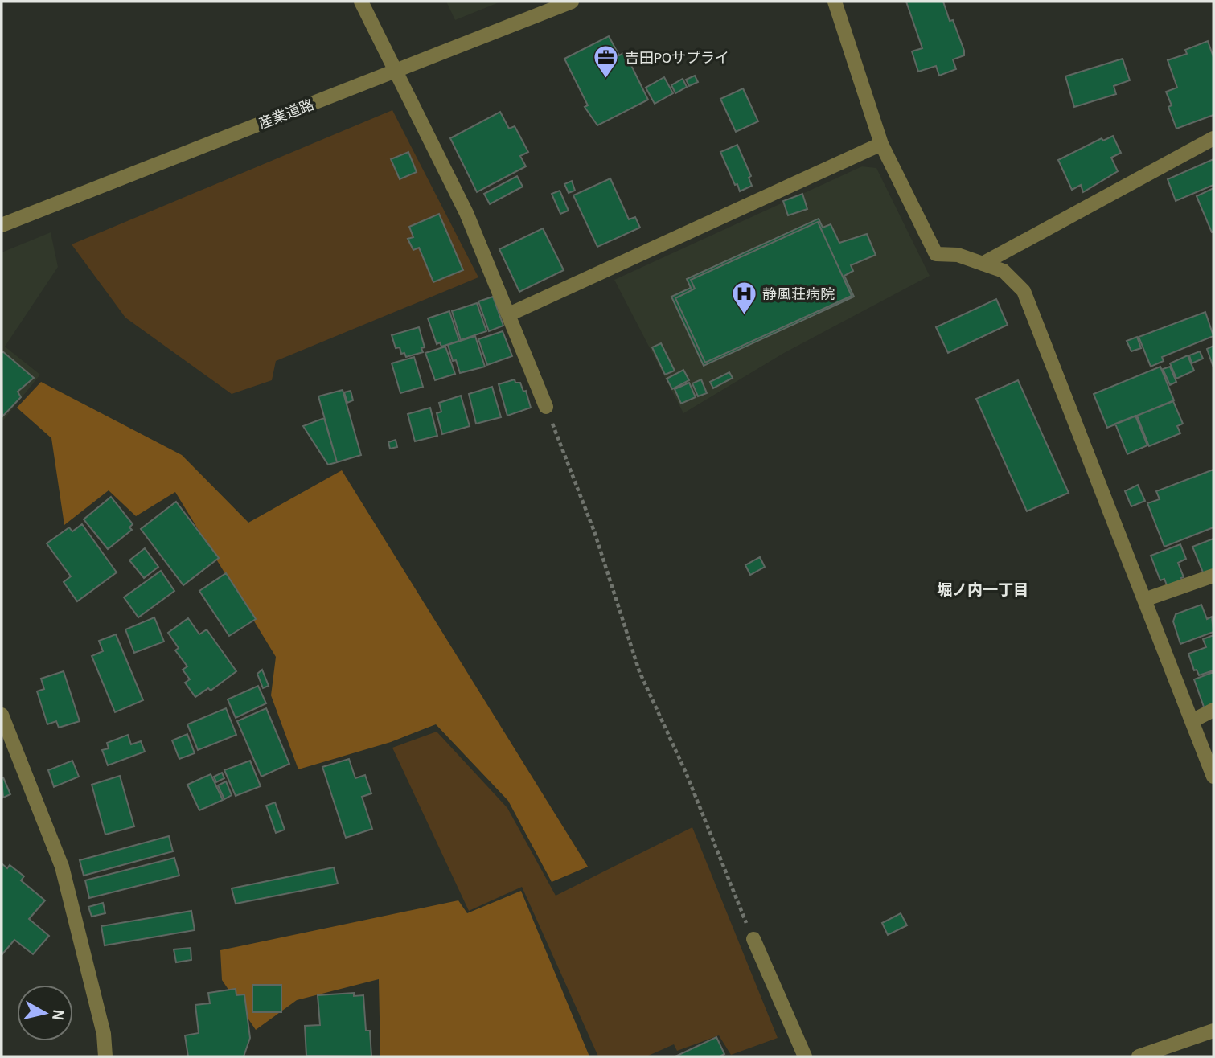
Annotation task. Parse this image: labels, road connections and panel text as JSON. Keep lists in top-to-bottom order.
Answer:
{
  "streets": {
    "street": ["産業道路"]
  },
  "districts": ["堀ノ内一丁目"],
  "places": {
    "office": ["吉田POサプライ"],
    "hospital": ["静風荘病院"]
  },
  "north": "right"
}
